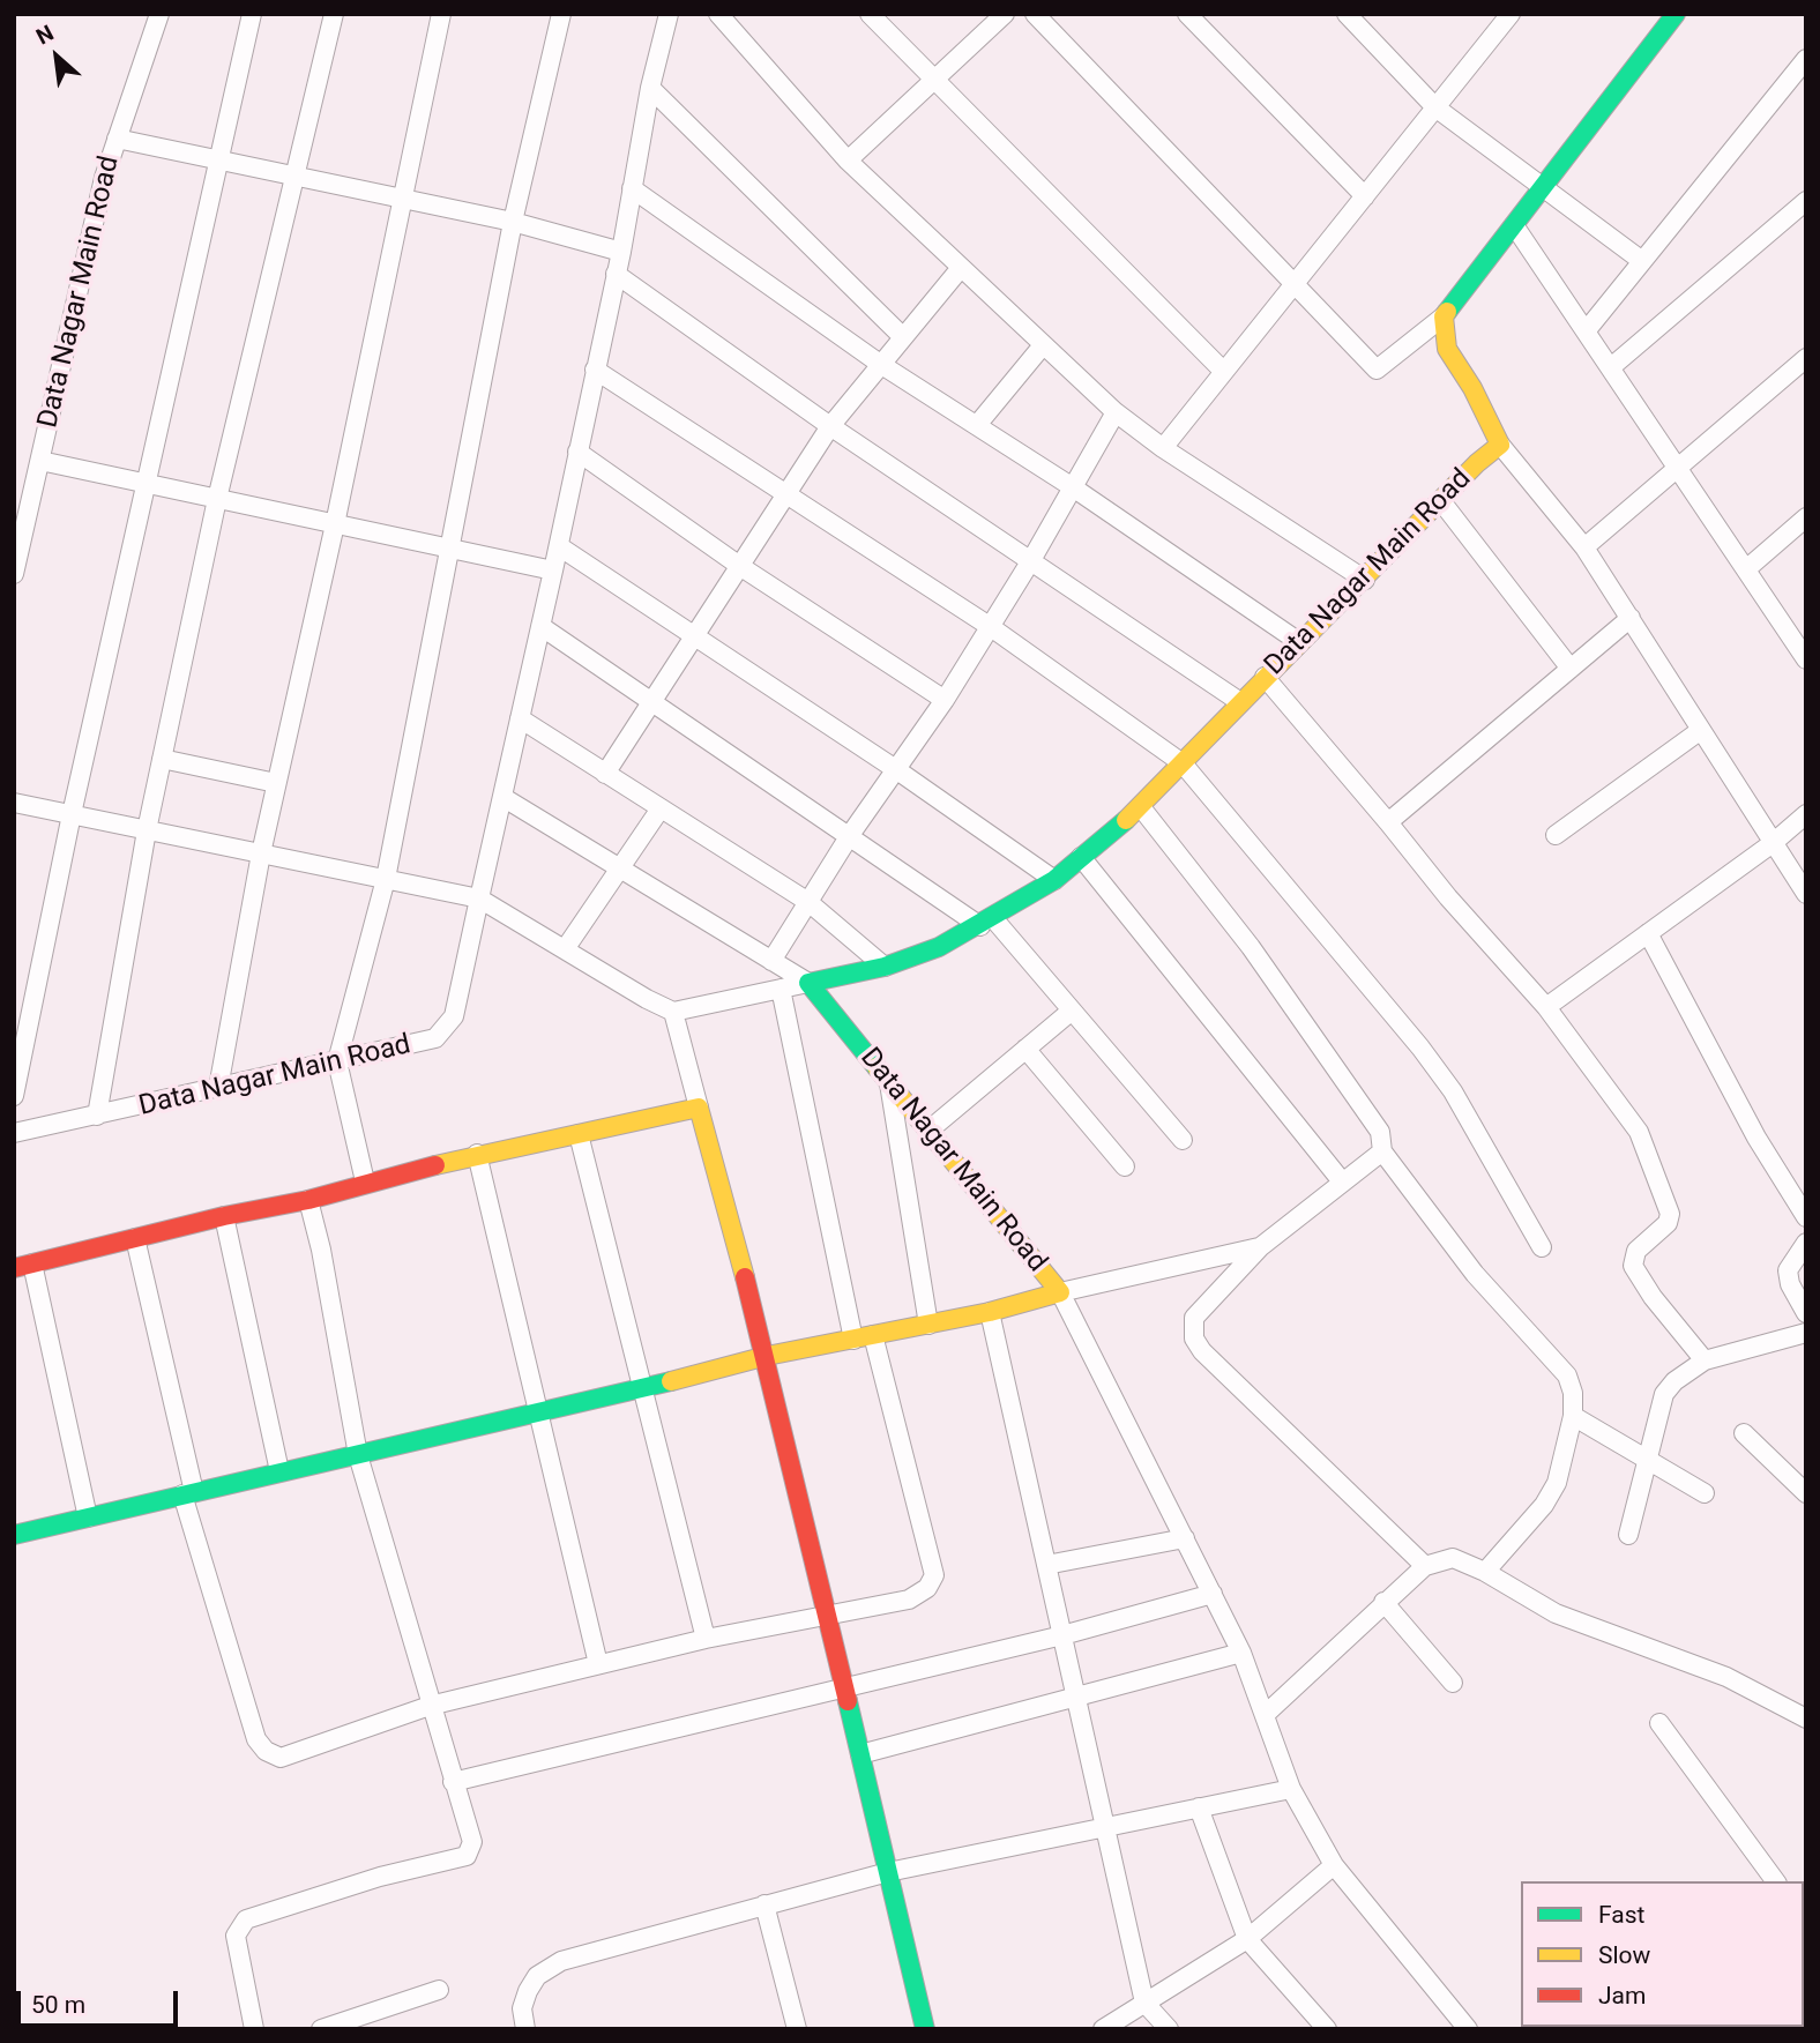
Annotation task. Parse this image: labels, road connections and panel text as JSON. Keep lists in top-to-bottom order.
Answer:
{
  "streets": {
    "street": ["Data Nagar Main Road"]
  },
  "legend": ["Fast", "Slow", "Jam"],
  "scale_bar": "50 m",
  "north": "top left"
}
